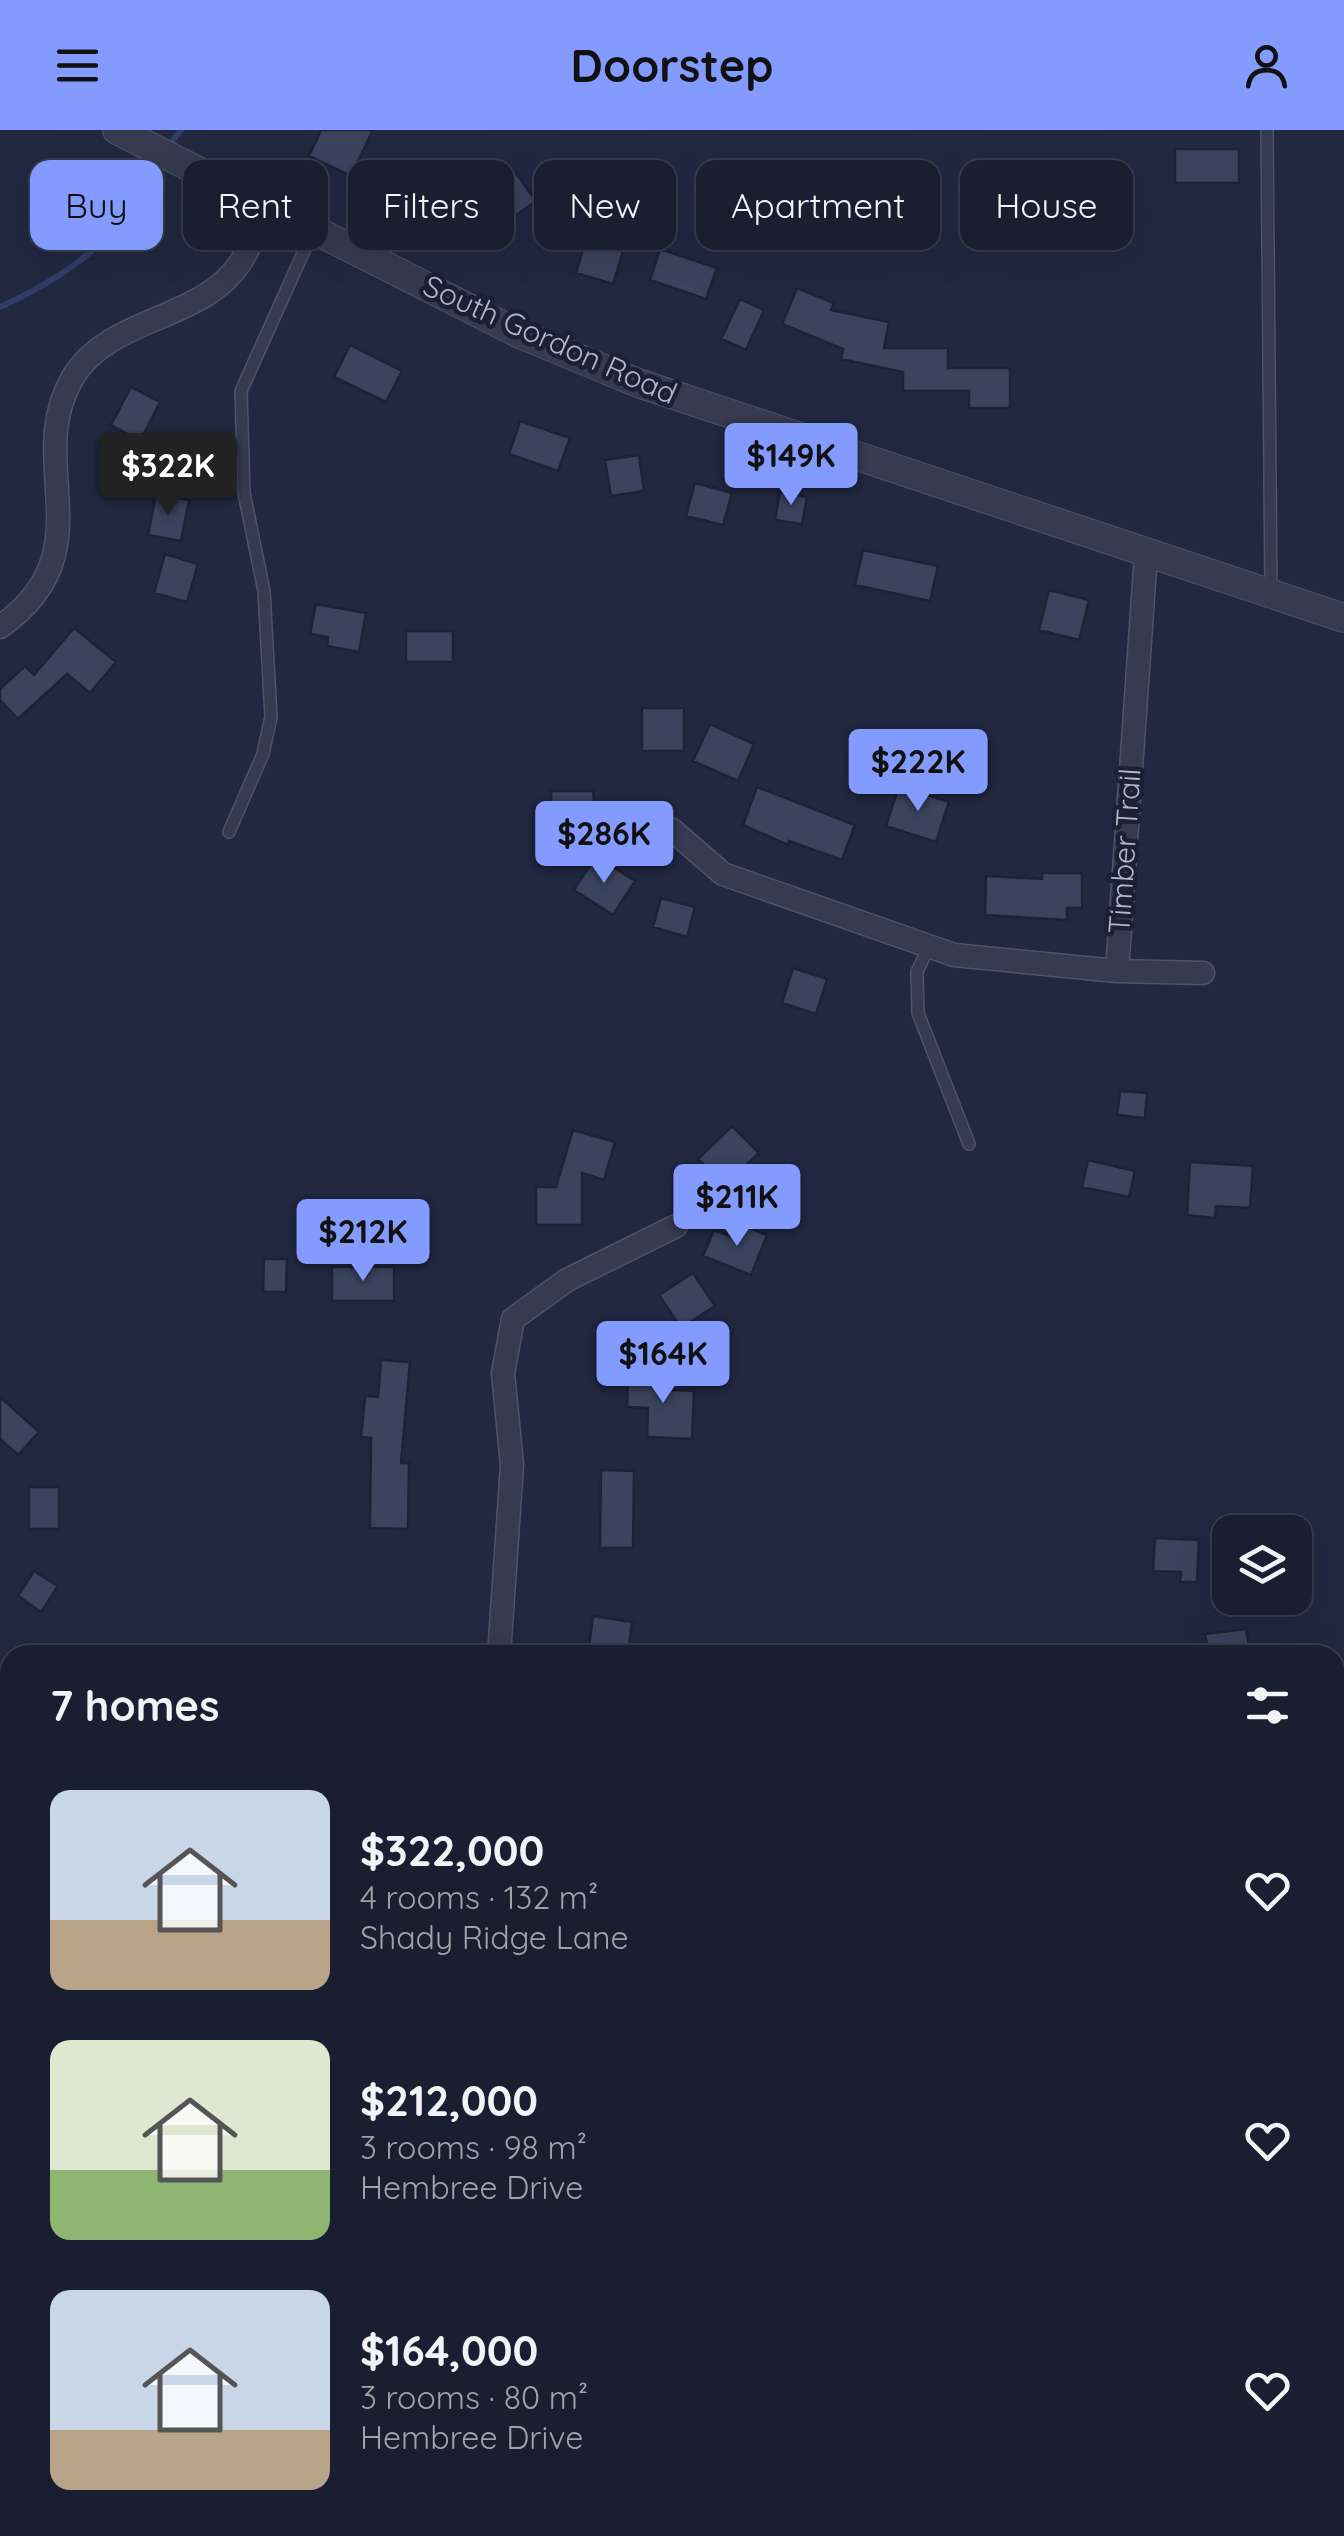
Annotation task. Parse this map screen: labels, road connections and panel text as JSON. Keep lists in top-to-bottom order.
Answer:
{
  "streets": {
    "street": ["South Gordon Road", "Timber Trail"]
  },
  "crossings": [
    ["South Gordon Road", "Timber Trail"]
  ],
  "page": {
    "header": "Doorstep",
    "chip": [
      "Buy",
      "Rent",
      "Filters",
      "New",
      "Apartment",
      "House"
    ],
    "price": [
      "$149K",
      "$322K",
      "$222K",
      "$286K",
      "$211K",
      "$212K",
      "$164K"
    ],
    "heading": "7 homes",
    "list": [
      {
        "name": "$322,000",
        "note": "4 rooms · 132 m² · Shady Ridge Lane"
      },
      {
        "name": "$212,000",
        "note": "3 rooms · 98 m² · Hembree Drive"
      },
      {
        "name": "$164,000",
        "note": "3 rooms · 80 m² · Hembree Drive"
      }
    ]
  }
}
